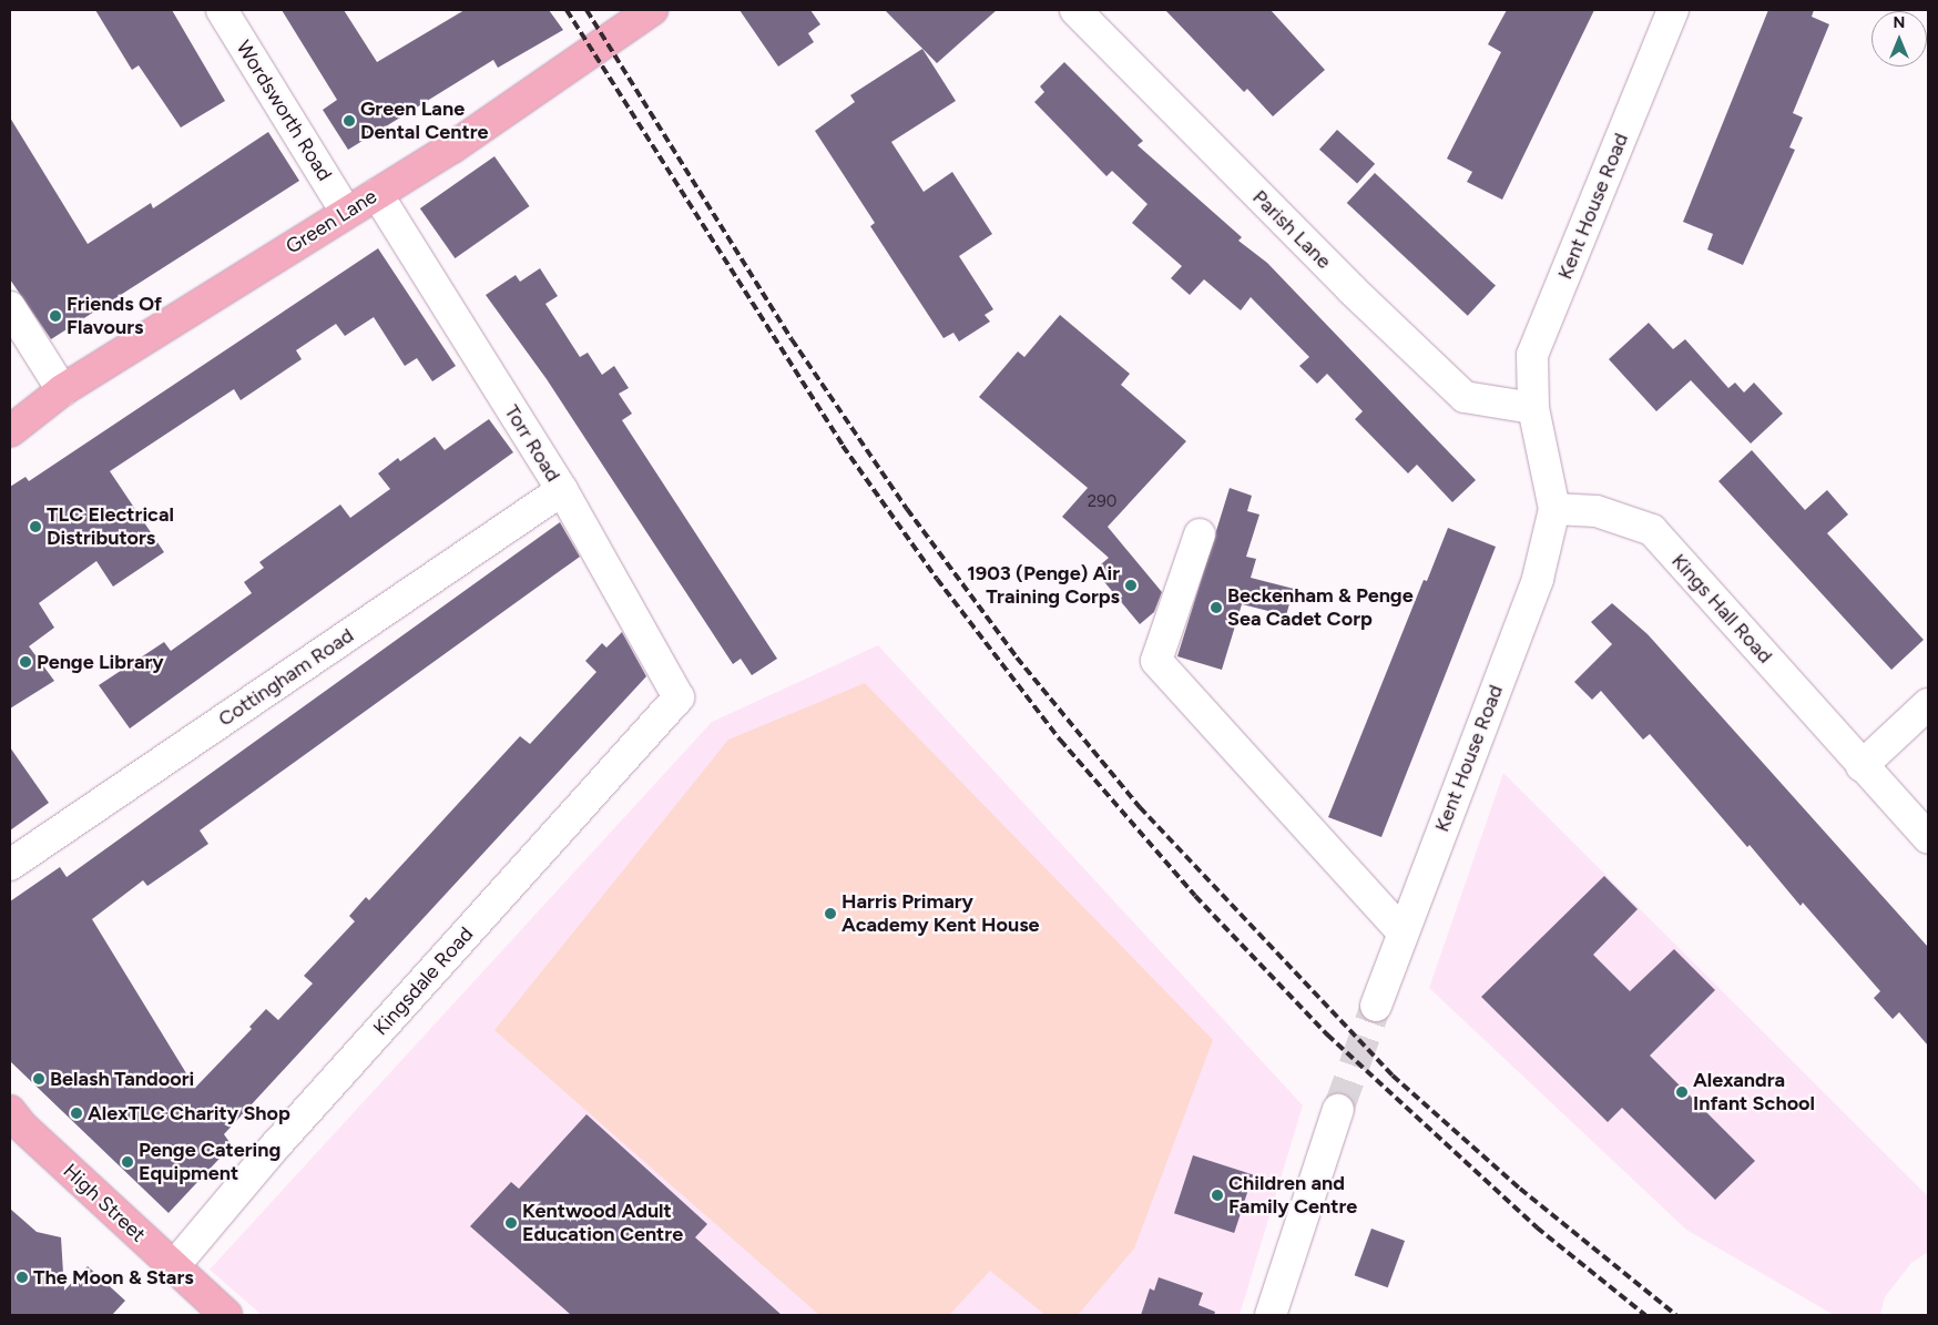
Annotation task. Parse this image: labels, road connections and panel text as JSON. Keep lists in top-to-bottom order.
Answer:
{
  "streets": {
    "main road": ["Green Lane", "High Street"],
    "street": [
      "Wordsworth Road",
      "Kent House Road",
      "Parish Lane",
      "Torr Road",
      "Kings Hall Road",
      "Cottingham Road",
      "Kingsdale Road"
    ]
  },
  "crossings": [
    ["Wordsworth Road", "Green Lane"],
    ["Kent House Road", "Parish Lane"],
    ["Kent House Road", "Kings Hall Road"],
    ["Green Lane", "Torr Road"],
    ["Torr Road", "Cottingham Road"],
    ["Torr Road", "Kingsdale Road"],
    ["Kingsdale Road", "High Street"]
  ],
  "places": [
    "Green Lane Dental Centre",
    "Friends Of Flavours",
    "TLC Electrical Distributors",
    "1903 (Penge) Air Training Corps",
    "Beckenham & Penge Sea Cadet Corp",
    "Penge Library",
    "Harris Primary Academy Kent House",
    "Belash Tandoori",
    "Alexandra Infant School",
    "AlexTLC Charity Shop",
    "Penge Catering Equipment",
    "Children and Family Centre",
    "Kentwood Adult Education Centre",
    "The Moon & Stars"
  ],
  "house_numbers": ["290"],
  "north": "top"
}
